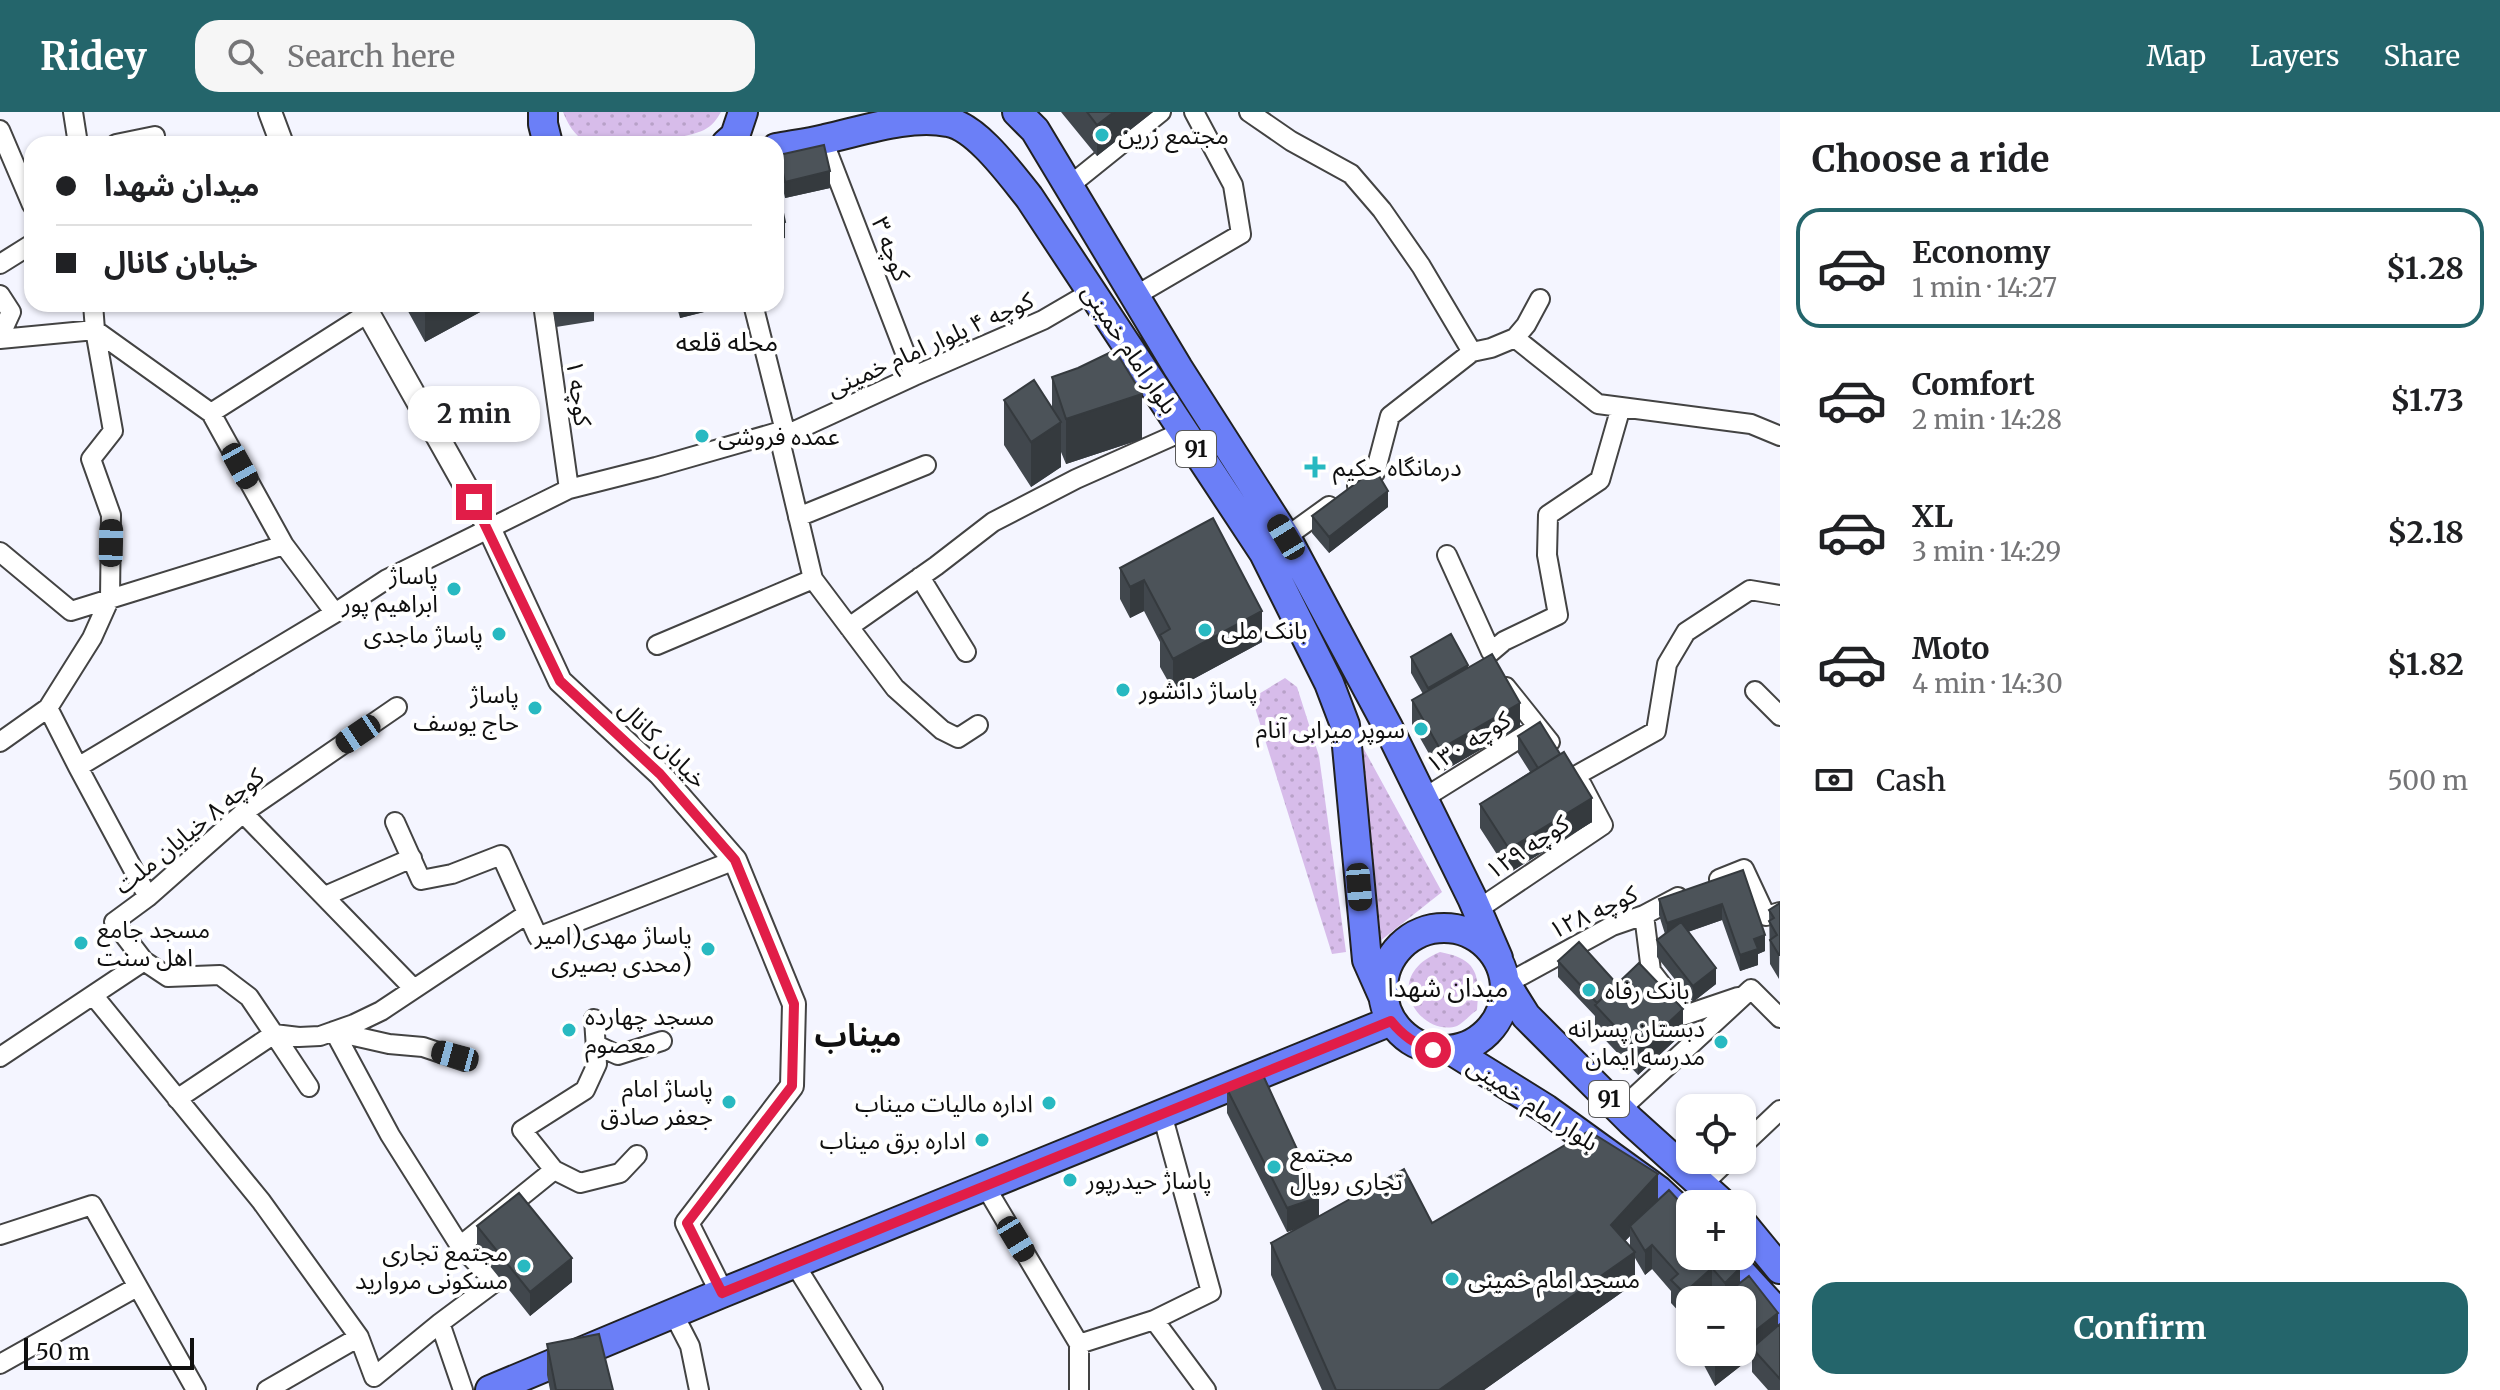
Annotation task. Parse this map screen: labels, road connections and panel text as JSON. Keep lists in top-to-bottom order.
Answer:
{
  "streets": {
    "main road": ["بلوار امام خمینی", "91"],
    "street": [
      "کوچه ۳",
      "کوچه ۴ بلوار امام خمینی",
      "کوچه ۱",
      "کوچه ۱۳۰",
      "خیابان کانال",
      "کوچه ۸ خیابان ملت",
      "کوچه ۱۲۹",
      "کوچه ۱۲۸"
    ]
  },
  "crossings": [
    ["کوچه ۳", "کوچه ۴ بلوار امام خمینی"],
    ["کوچه ۳", "بلوار امام خمینی"],
    ["کوچه ۴ بلوار امام خمینی", "بلوار امام خمینی"],
    ["کوچه ۴ بلوار امام خمینی", "کوچه ۱"],
    ["کوچه ۴ بلوار امام خمینی", "خیابان کانال"],
    ["بلوار امام خمینی", "91"],
    ["بلوار امام خمینی", "کوچه ۱۳۰"],
    ["بلوار امام خمینی", "کوچه ۱۲۹"],
    ["بلوار امام خمینی", "کوچه ۱۲۸"],
    ["91", "کوچه ۱۲۸"]
  ],
  "districts": ["محله قلعه", "میدان شهدا", "میناب"],
  "places": {
    "other": [
      "مجتمع زرین",
      "عمده فروشی",
      "پاساژ ابراهیم پور",
      "بانک ملی",
      "پاساژ ماجدی",
      "پاساژ دانشور",
      "پاساژ حاج یوسف",
      "سوپر میرابی آنام",
      "مسجد جامع اهل سنت",
      "پاساژ مهدی(امیر محدی بصیری)",
      "بانک رفاه",
      "مسجد چهارده معصوم",
      "دبستان پسرانه مدرسه ایمان",
      "پاساژ امام جعفر صادق",
      "اداره مالیات میناب",
      "اداره برق میناب",
      "مجتمع تجاری رویال",
      "پاساژ حیدرپور",
      "مجتمع تجاری مسکونی مروارید",
      "مسجد امام خمینی"
    ],
    "health": ["درمانگاه حکیم"]
  },
  "scale_bar": "50 m",
  "page": {
    "header": "Ridey",
    "search": "Search here",
    "nav": ["Map", "Layers", "Share"],
    "heading": "Choose a ride",
    "banner": ["میدان شهدا", "خیابان کانال"],
    "list": [
      {
        "name": "Economy",
        "note": "1 min · 14:27",
        "value": "$1.28"
      },
      {
        "name": "Comfort",
        "note": "2 min · 14:28",
        "value": "$1.73"
      },
      {
        "name": "XL",
        "note": "3 min · 14:29",
        "value": "$2.18"
      },
      {
        "name": "Moto",
        "note": "4 min · 14:30",
        "value": "$1.82"
      }
    ],
    "bubble": "2 min",
    "pay": ["Cash", "500 m"],
    "map_buttons": ["+", "−"],
    "buttons": "Confirm",
    "scale": "50 m"
  }
}
